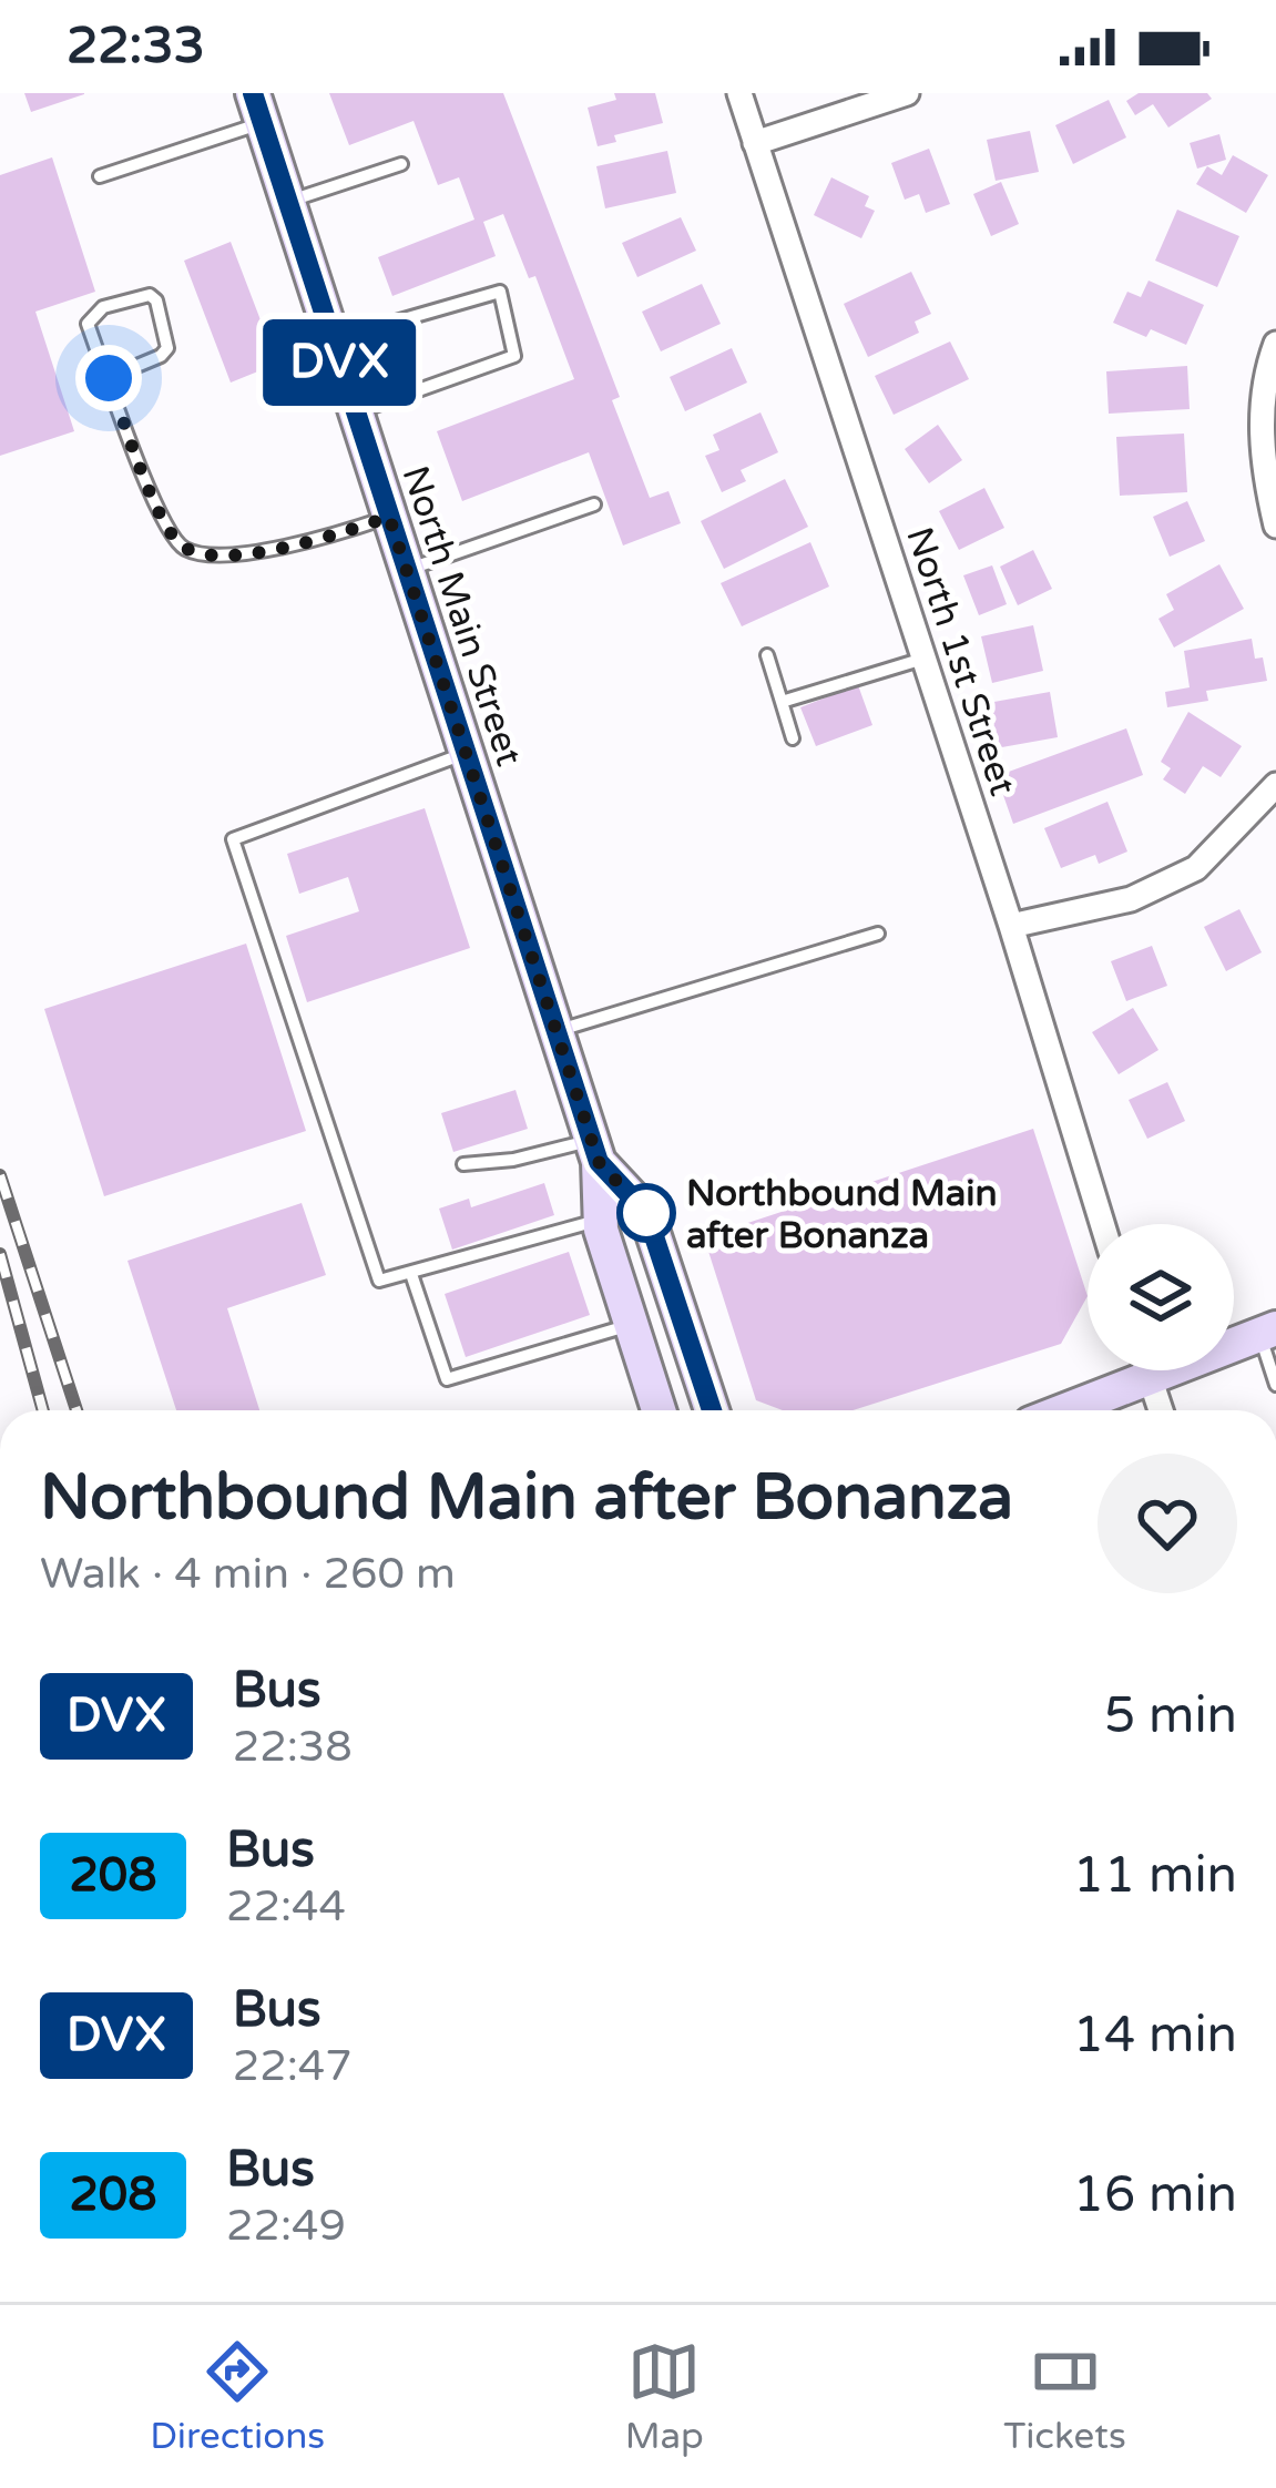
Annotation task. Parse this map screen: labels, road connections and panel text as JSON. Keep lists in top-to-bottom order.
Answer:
{
  "streets": {
    "main road": ["North Main Street"],
    "street": ["North 1st Street"]
  },
  "places": ["Northbound Main after Bonanza"],
  "lines": ["bus line DVX"],
  "page": {
    "status": "22:33",
    "on_map": "DVX",
    "heading": ["Northbound Main after Bonanza", "Walk · 4 min · 260 m"],
    "list": [
      {
        "mark": "DVX",
        "name": "Bus",
        "note": "22:38",
        "value": "5 min"
      },
      {
        "mark": "208",
        "name": "Bus",
        "note": "22:44",
        "value": "11 min"
      },
      {
        "mark": "DVX",
        "name": "Bus",
        "note": "22:47",
        "value": "14 min"
      },
      {
        "mark": "208",
        "name": "Bus",
        "note": "22:49",
        "value": "16 min"
      }
    ],
    "tabs": ["Directions", "Map", "Tickets"]
  }
}
